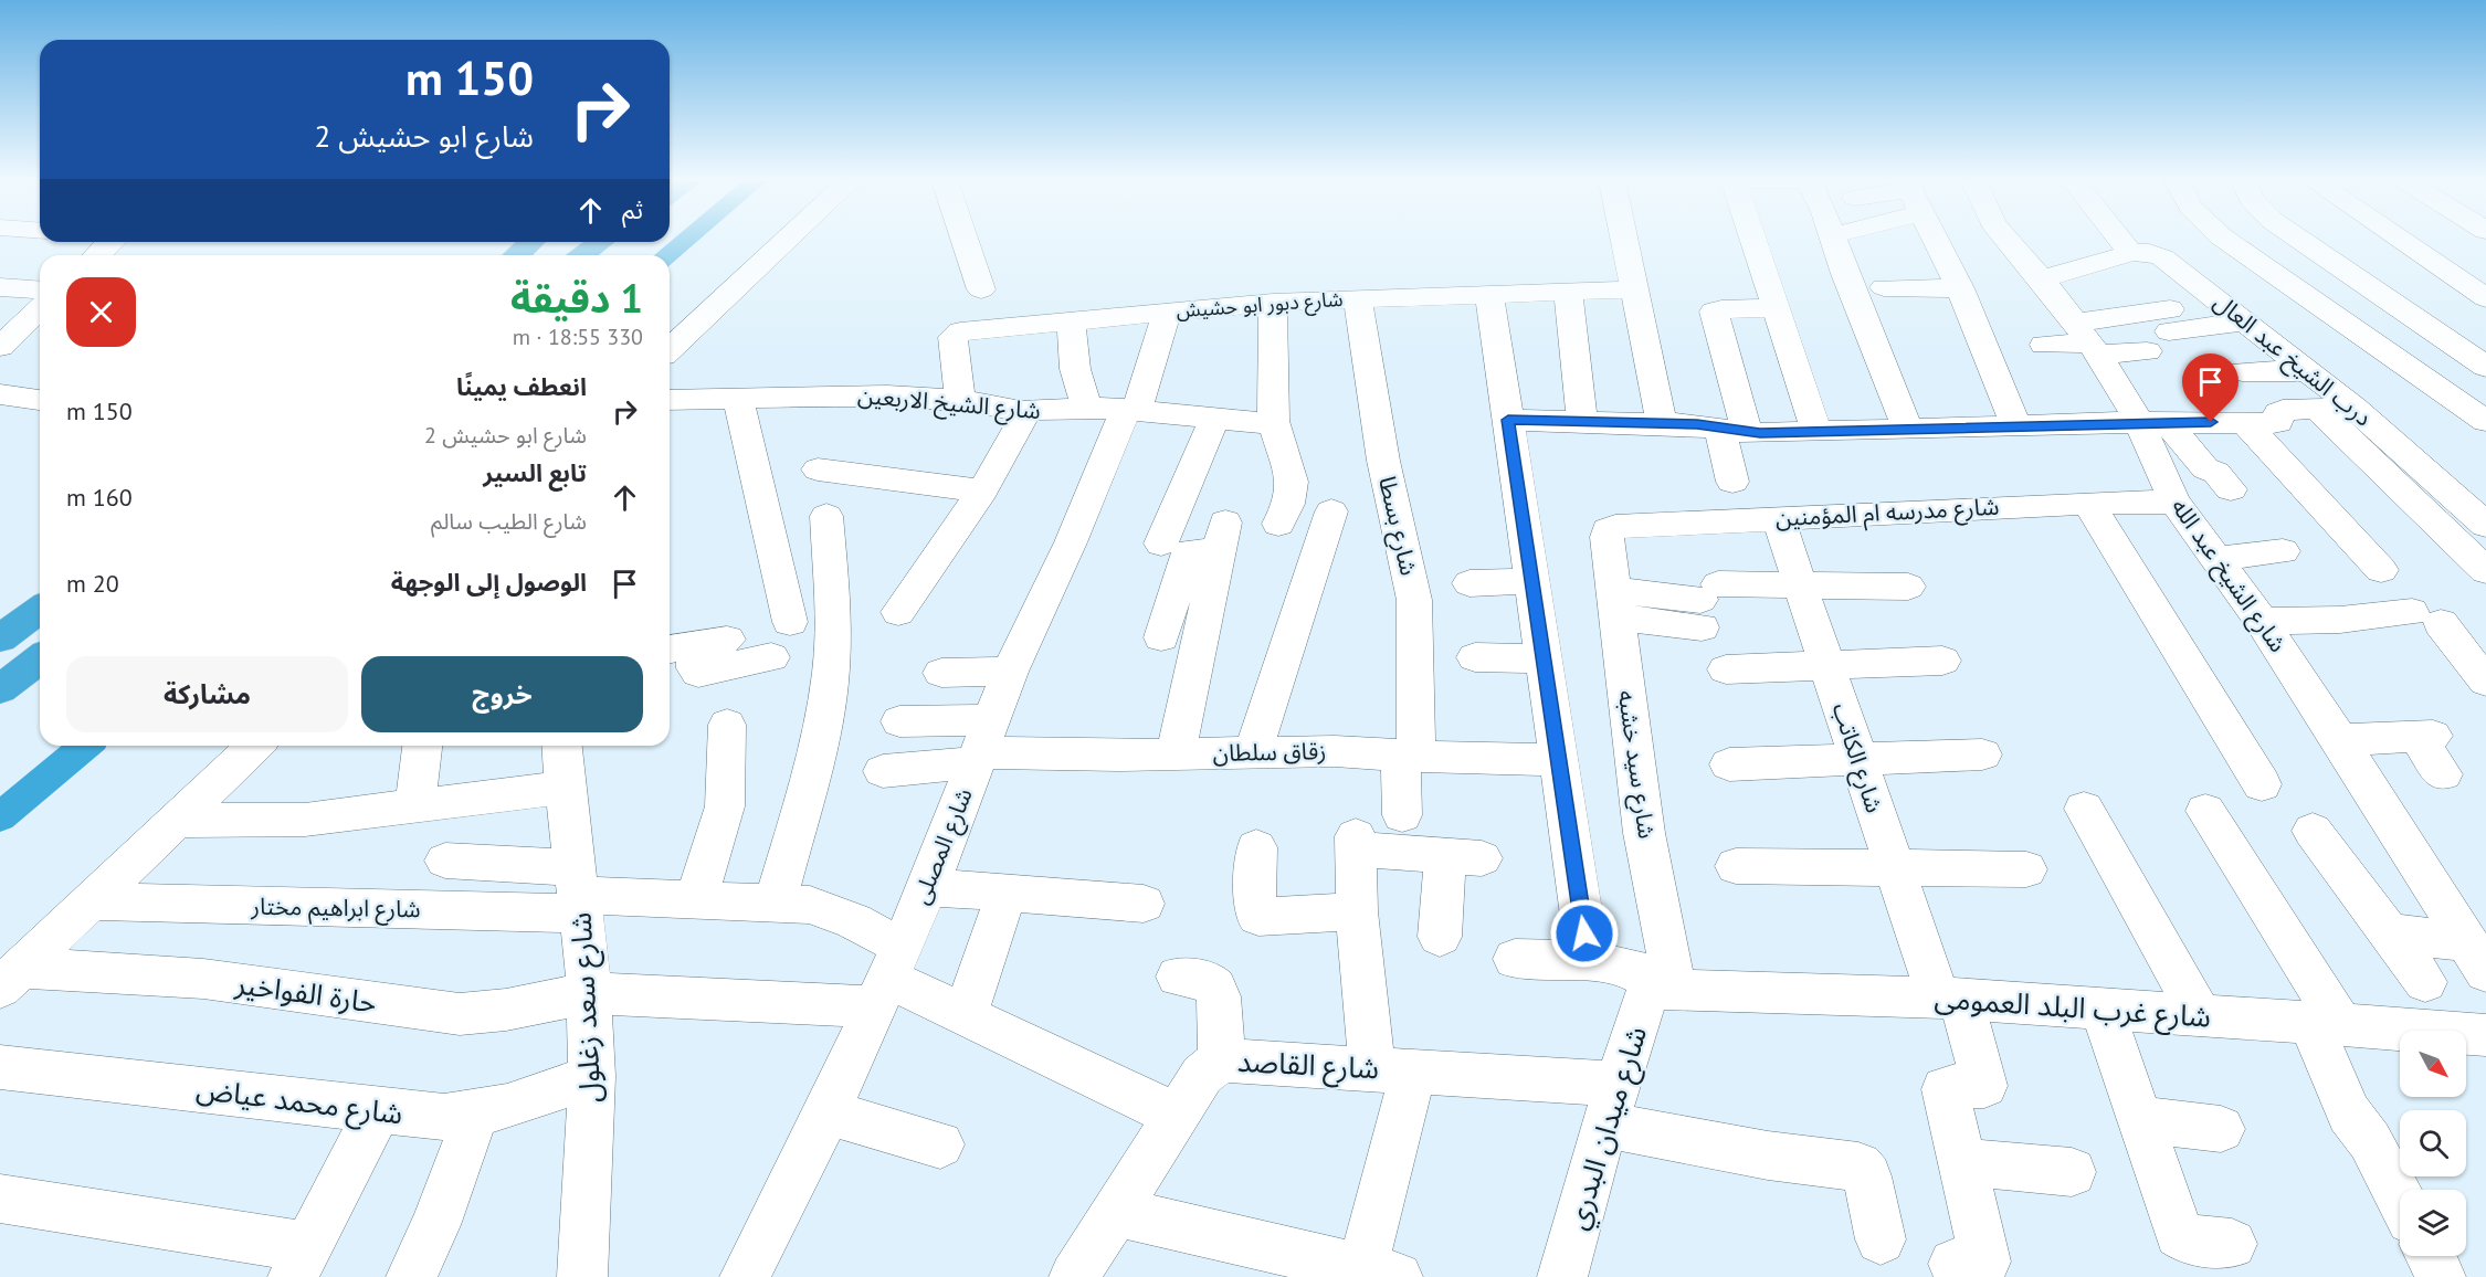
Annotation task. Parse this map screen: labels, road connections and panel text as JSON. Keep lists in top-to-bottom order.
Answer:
{
  "streets": {
    "street": [
      "شارع دبور ابو حشيش",
      "درب الشيخ عبد العال",
      "شارع الشيخ الاربعين",
      "شارع مدرسه ام المؤمنين",
      "شارع بسطا",
      "شارع الشيخ عبد الله",
      "زقاق سلطان",
      "شارع الكاتب",
      "شارع سيد خشبه",
      "شارع المصلى",
      "شارع ابراهيم مختار",
      "حارة الفواخير",
      "شارع سعد زغلول",
      "شارع غرب البلد العمومى",
      "شارع القاصد",
      "شارع محمد عياض",
      "شارع ميدان البدري"
    ]
  },
  "crossings": [
    ["شارع دبور ابو حشيش", "شارع الشيخ الاربعين"],
    ["شارع دبور ابو حشيش", "شارع بسطا"],
    ["شارع دبور ابو حشيش", "شارع المصلى"],
    ["شارع الشيخ الاربعين", "شارع المصلى"],
    ["شارع مدرسه ام المؤمنين", "شارع الشيخ عبد الله"],
    ["شارع مدرسه ام المؤمنين", "شارع الكاتب"],
    ["شارع مدرسه ام المؤمنين", "شارع سيد خشبه"],
    ["شارع بسطا", "زقاق سلطان"],
    ["زقاق سلطان", "شارع المصلى"],
    ["شارع الكاتب", "شارع غرب البلد العمومى"],
    ["شارع سيد خشبه", "شارع غرب البلد العمومى"],
    ["شارع سيد خشبه", "شارع ميدان البدري"],
    ["شارع المصلى", "حارة الفواخير"],
    ["شارع ابراهيم مختار", "شارع سعد زغلول"],
    ["حارة الفواخير", "شارع سعد زغلول"],
    ["شارع سعد زغلول", "شارع محمد عياض"],
    ["شارع غرب البلد العمومى", "شارع ميدان البدري"],
    ["شارع القاصد", "شارع ميدان البدري"]
  ],
  "north": "bottom right",
  "page": {
    "turn": ["150 m", "شارع ابو حشيش 2"],
    "then": "ثم",
    "heading": ["1 دقيقة", "330 m · 18:55"],
    "list": [
      {
        "name": "انعطف يمينًا",
        "note": "شارع ابو حشيش 2",
        "value": "150 m"
      },
      {
        "name": "تابع السير",
        "note": "شارع الطيب سالم",
        "value": "160 m"
      },
      {
        "name": "الوصول إلى الوجهة",
        "value": "20 m"
      }
    ],
    "buttons": ["خروج", "مشاركة"]
  }
}
